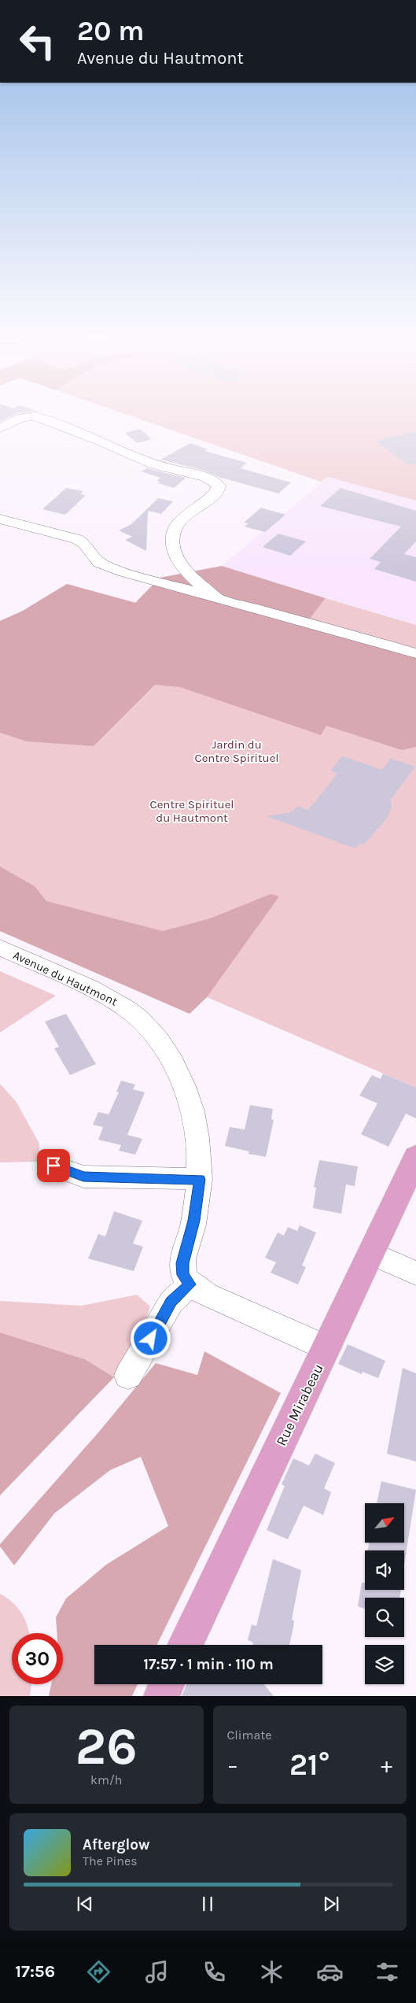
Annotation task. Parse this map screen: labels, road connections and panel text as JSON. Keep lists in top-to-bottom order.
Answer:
{
  "streets": {
    "main road": ["Rue Mirabeau"],
    "street": ["Avenue du Hautmont"]
  },
  "parks": ["Jardin du Centre Spirituel", "Centre Spirituel du Hautmont"],
  "north": "top right",
  "page": {
    "turn": ["20 m", "Avenue du Hautmont"],
    "limit": "30",
    "trip": "17:57 · 1 min · 110 m",
    "tile": [
      ["26", "km/h"],
      "Climate"
    ],
    "heat": ["−", "21°", "+"],
    "song": ["Afterglow", "The Pines"],
    "tabs": "17:56"
  }
}
